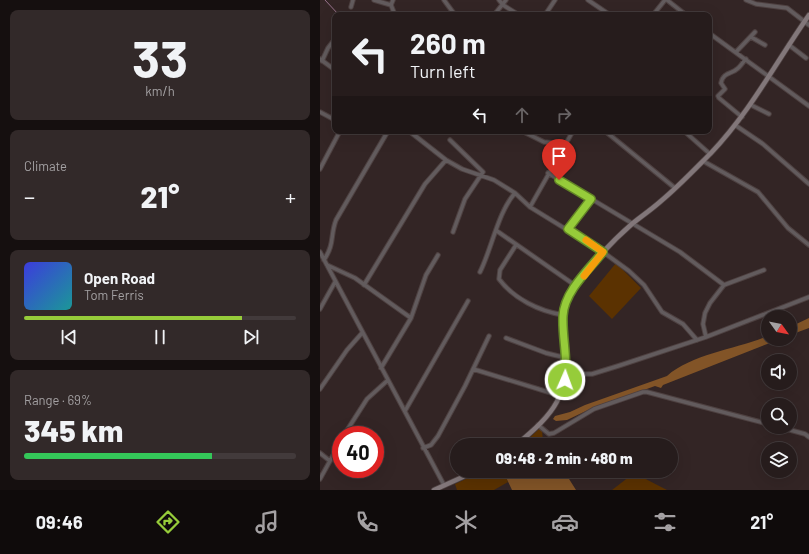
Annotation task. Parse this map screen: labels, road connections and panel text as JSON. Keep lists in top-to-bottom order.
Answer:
{
  "north": "bottom right",
  "page": {
    "tile": [
      ["33", "km/h"],
      "Climate",
      ["Range · 69%", "345 km"]
    ],
    "turn": ["260 m", "Turn left"],
    "heat": ["−", "21°", "+"],
    "song": ["Open Road", "Tom Ferris"],
    "limit": "40",
    "trip": "09:48 · 2 min · 480 m",
    "tabs": ["09:46", "21°"]
  }
}
